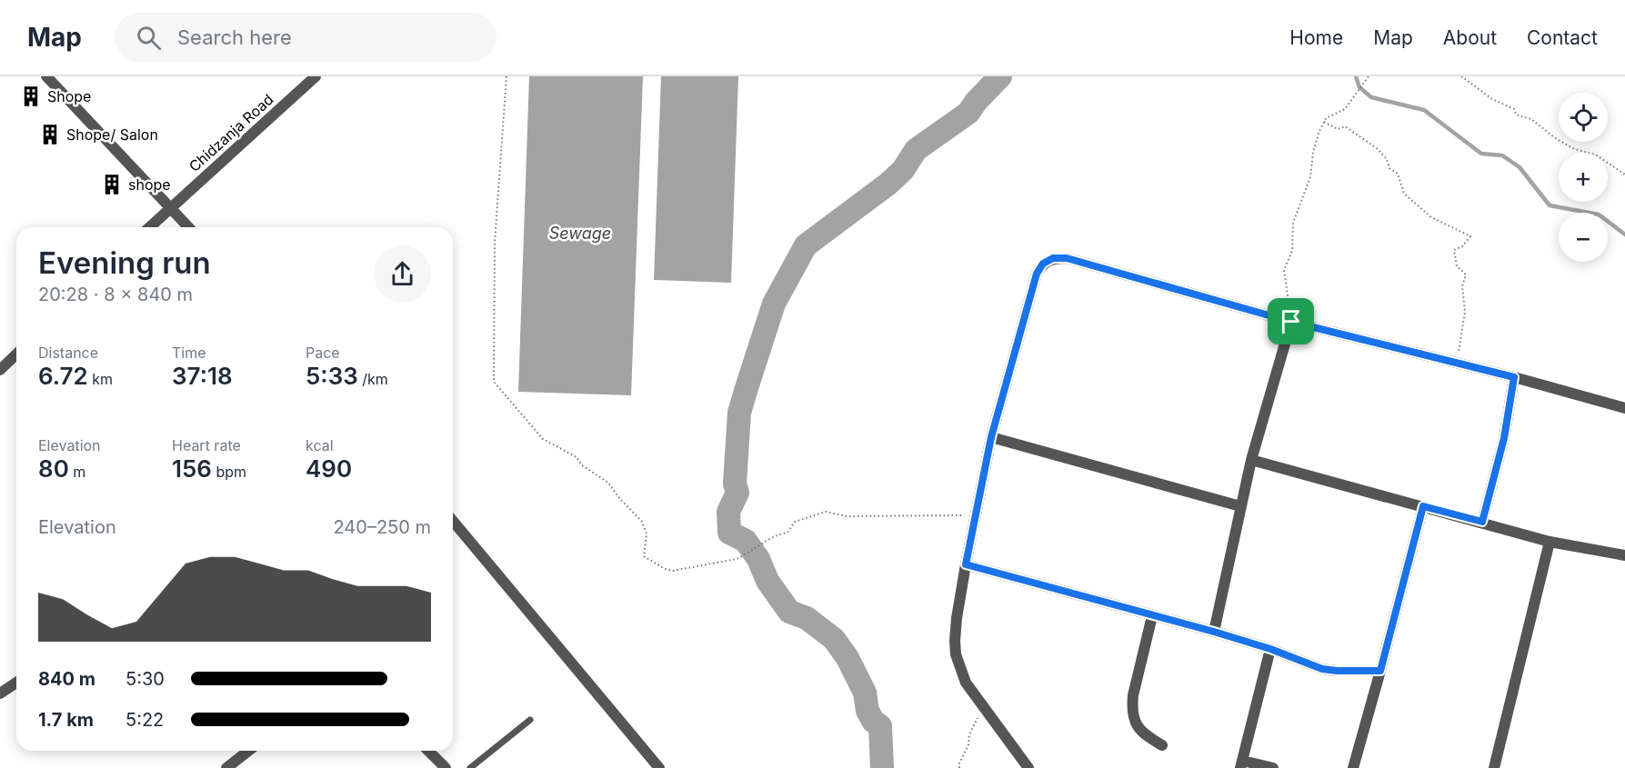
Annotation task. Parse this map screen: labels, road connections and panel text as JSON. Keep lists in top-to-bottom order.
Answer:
{
  "streets": {
    "street": ["Chidzanja Road"]
  },
  "water": ["Sewage"],
  "places": {
    "building": ["Shope", "Shope/ Salon", "shope"]
  },
  "page": {
    "header": "Map",
    "search": "Search here",
    "nav": [
      "Home",
      "Map",
      "About",
      "Contact"
    ],
    "map_buttons": ["+", "−"],
    "heading": ["Evening run", "20:28 · 8 × 840 m"],
    "stats": [
      ["Distance", "6.72 km"],
      ["Time", "37:18"],
      ["Pace", "5:33 /km"],
      ["Elevation", "80 m"],
      ["Heart rate", "156 bpm"],
      ["kcal", "490"]
    ],
    "chart": ["Elevation", "240–250 m"],
    "list": [
      {
        "name": "840 m",
        "note": "5:30"
      },
      {
        "name": "1.7 km",
        "note": "5:22"
      }
    ]
  }
}
